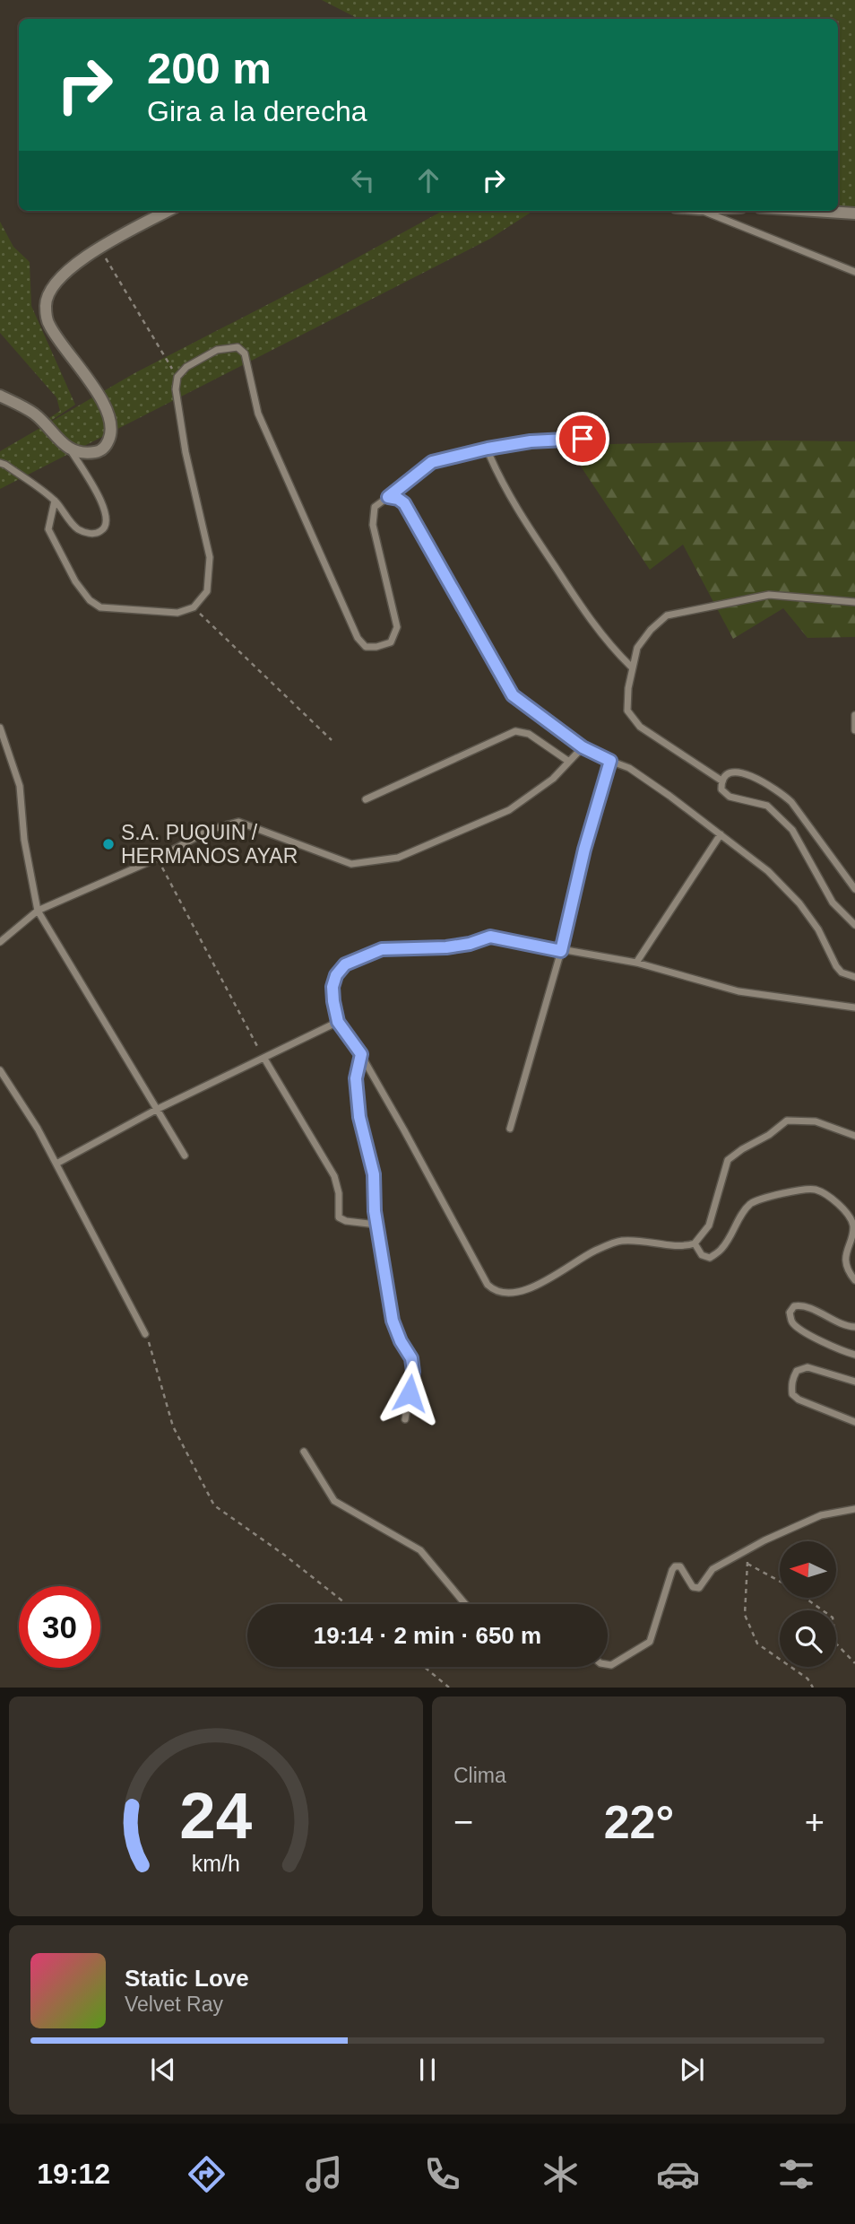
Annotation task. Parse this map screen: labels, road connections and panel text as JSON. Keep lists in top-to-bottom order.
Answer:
{
  "places": ["S.A. PUQUIN / HERMANOS AYAR"],
  "north": "left",
  "page": {
    "turn": ["200 m", "Gira a la derecha"],
    "limit": "30",
    "trip": "19:14 · 2 min · 650 m",
    "tile": "Clima",
    "heat": ["−", "22°", "+"],
    "song": ["Static Love", "Velvet Ray"],
    "tabs": "19:12",
    "gauge": ["24", "km/h"]
  }
}
